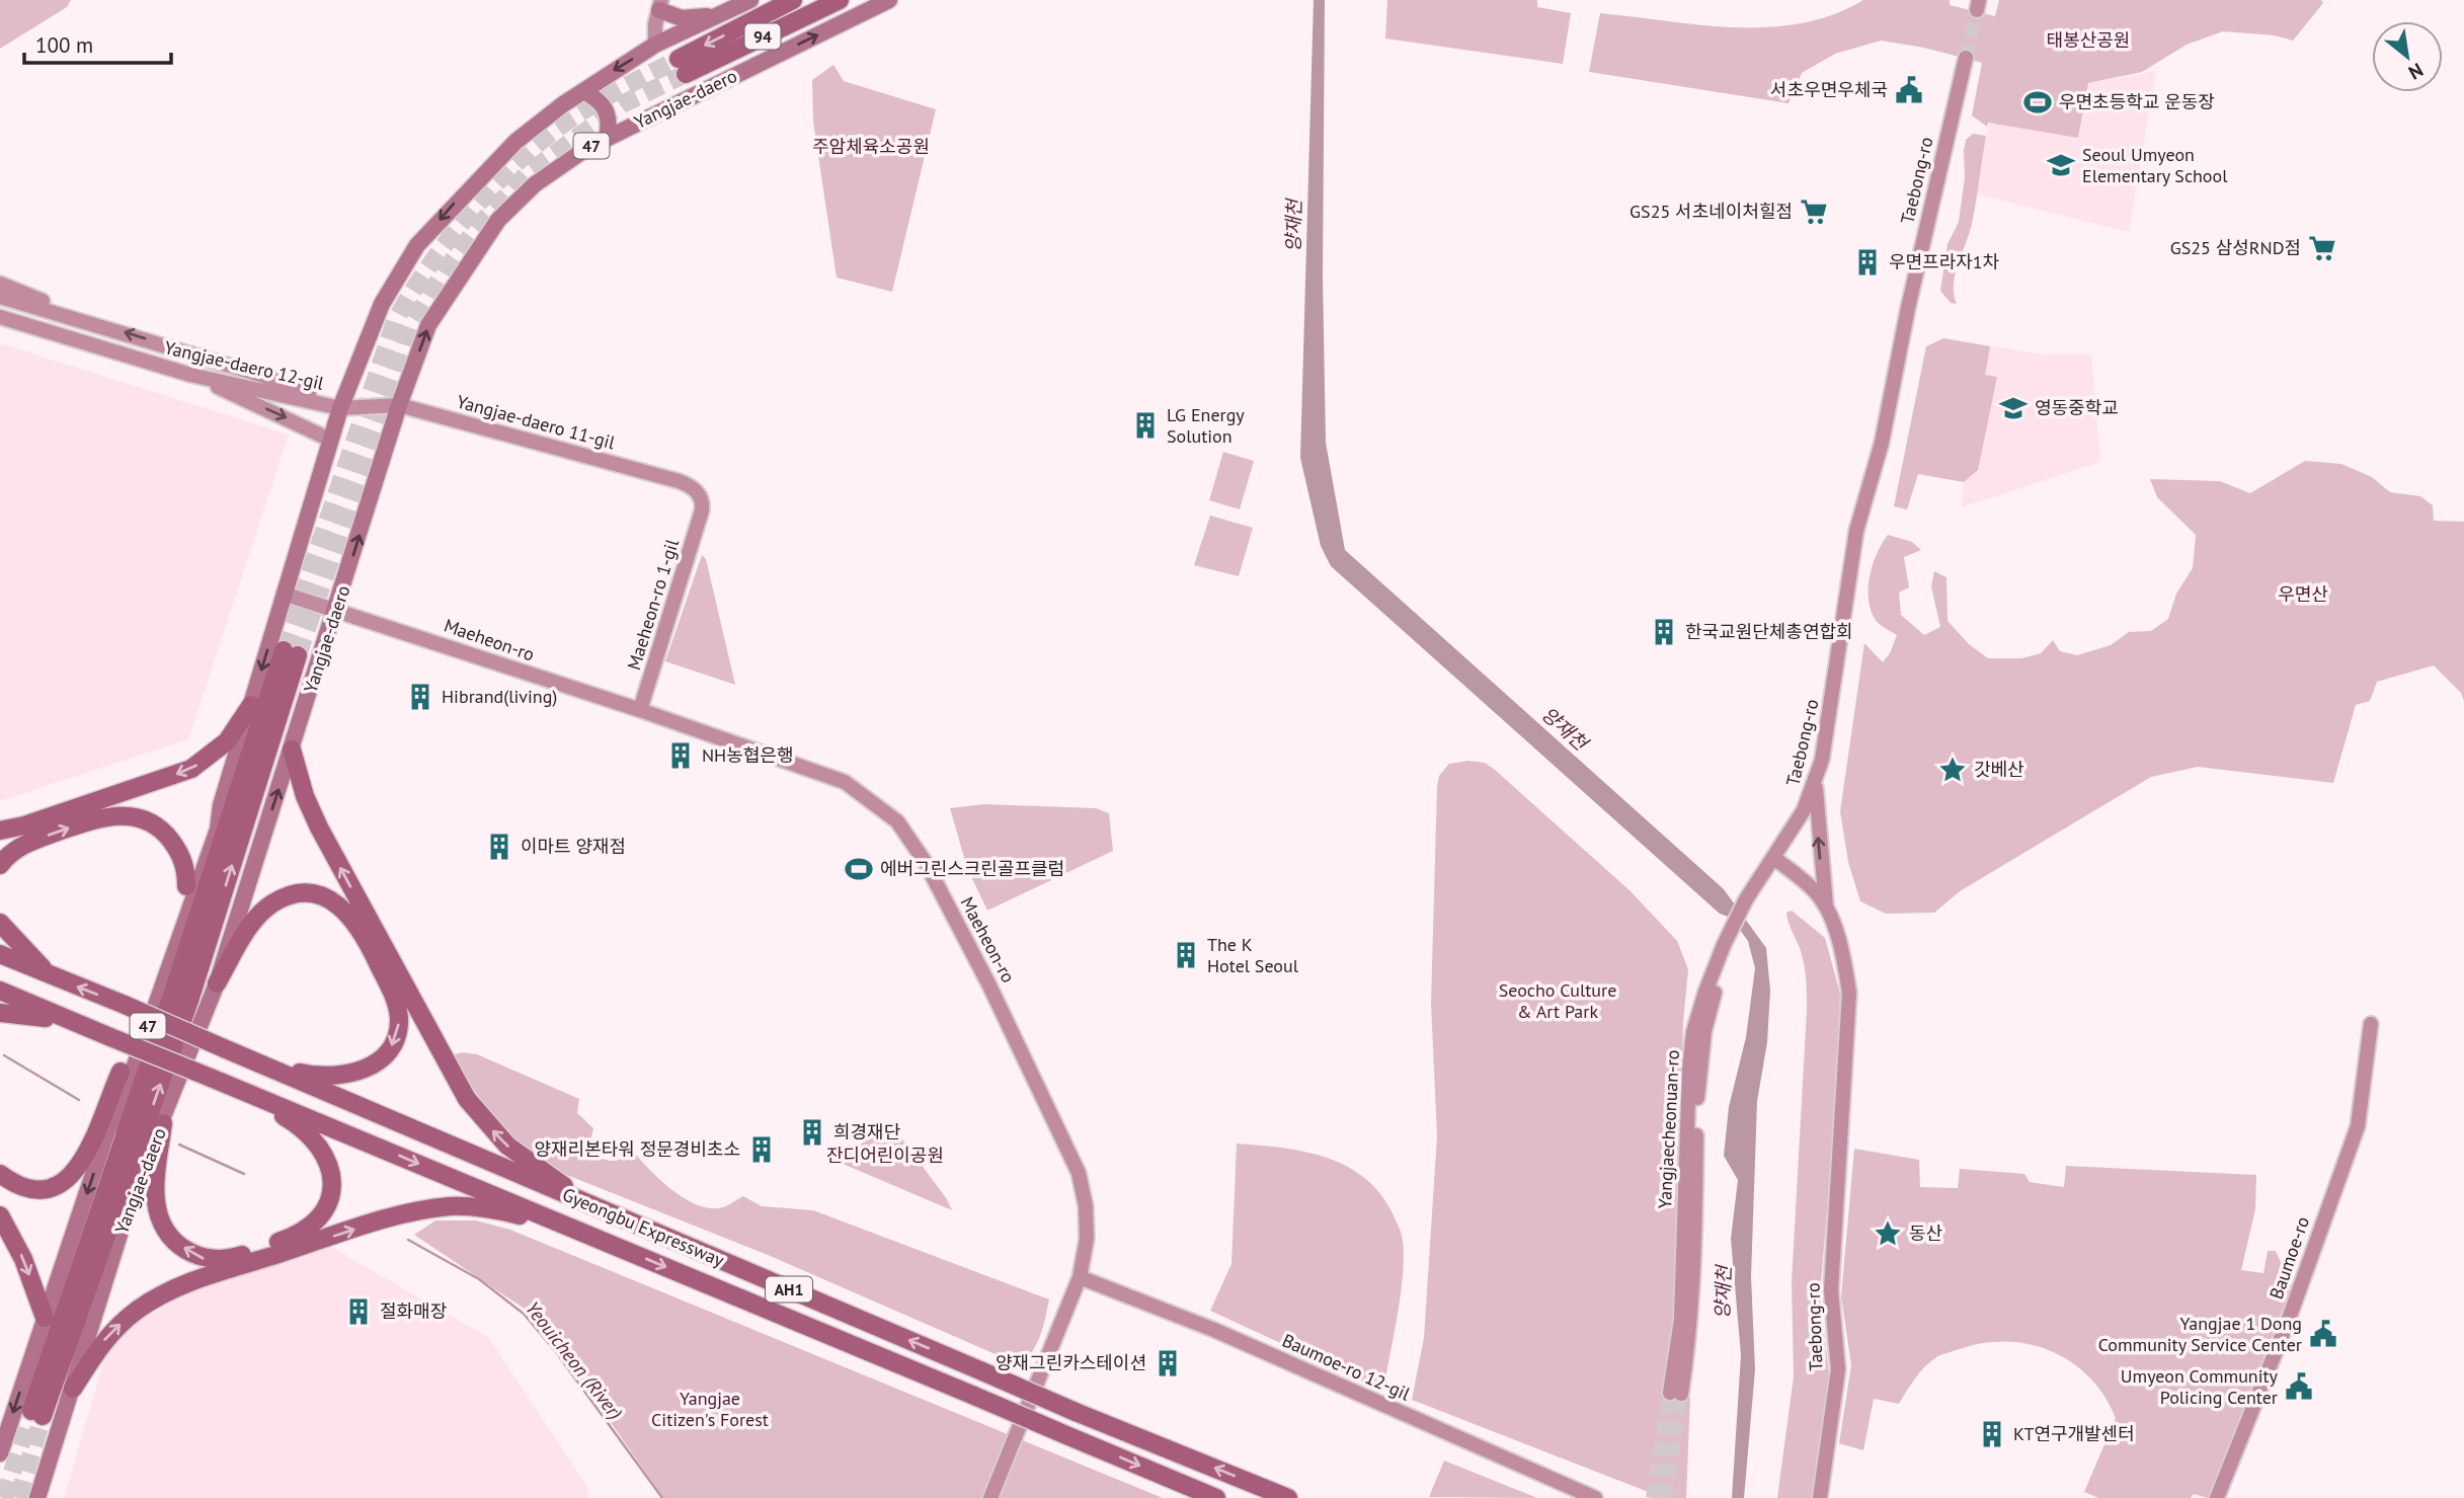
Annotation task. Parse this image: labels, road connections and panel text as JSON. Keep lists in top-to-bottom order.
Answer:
{
  "streets": {
    "highway": [
      "94",
      "Yangjae-daero",
      "Gyeongbu Expressway",
      "AH1"
    ],
    "main road": ["47"],
    "street": [
      "Taebong-ro",
      "Yangjae-daero 12-gil",
      "Yangjae-daero 11-gil",
      "Maeheon-ro 1-gil",
      "Maeheon-ro",
      "Yangjaecheonuan-ro",
      "Baumoe-ro",
      "Baumoe-ro 12-gil"
    ]
  },
  "crossings": [
    ["Yangjae-daero", "Yangjae-daero 11-gil"],
    ["Yangjae-daero", "Maeheon-ro"],
    ["47", "Yangjae-daero 12-gil"],
    ["47", "Yangjae-daero 11-gil"],
    ["47", "Maeheon-ro"],
    ["Taebong-ro", "Yangjaecheonuan-ro"],
    ["Yangjae-daero 12-gil", "Yangjae-daero 11-gil"],
    ["Yangjae-daero 11-gil", "Maeheon-ro 1-gil"],
    ["Maeheon-ro 1-gil", "Maeheon-ro"],
    ["Maeheon-ro", "Baumoe-ro 12-gil"]
  ],
  "water": ["양재천", "Yeouicheon (River)"],
  "parks": [
    "태봉산공원",
    "주암체육소공원",
    "우면산",
    "Seocho Culture & Art Park",
    "잔디어린이공원",
    "Yangjae Citizen's Forest"
  ],
  "places": {
    "public building": ["서초우면우체국", "Yangjae 1 Dong Community Service Center", "Umyeon Community Policing Center"],
    "sports": ["우면초등학교 운동장", "에버그린스크린골프클럼"],
    "school or university": ["Seoul Umyeon Elementary School", "영동중학교"],
    "supermarket": ["GS25 서초네이처힐점", "GS25 삼성RND점"],
    "building": [
      "우면프라자1차",
      "LG Energy Solution",
      "한국교원단체총연합회",
      "Hibrand(living)",
      "NH농협은행",
      "이마트 양재점",
      "The K Hotel Seoul",
      "희경재단",
      "양재리본타워 정문경비초소",
      "절화매장",
      "양재그린카스테이션",
      "KT연구개발센터"
    ],
    "place": ["갓베산", "동산"]
  },
  "scale_bar": "100 m",
  "north": "bottom right"
}
